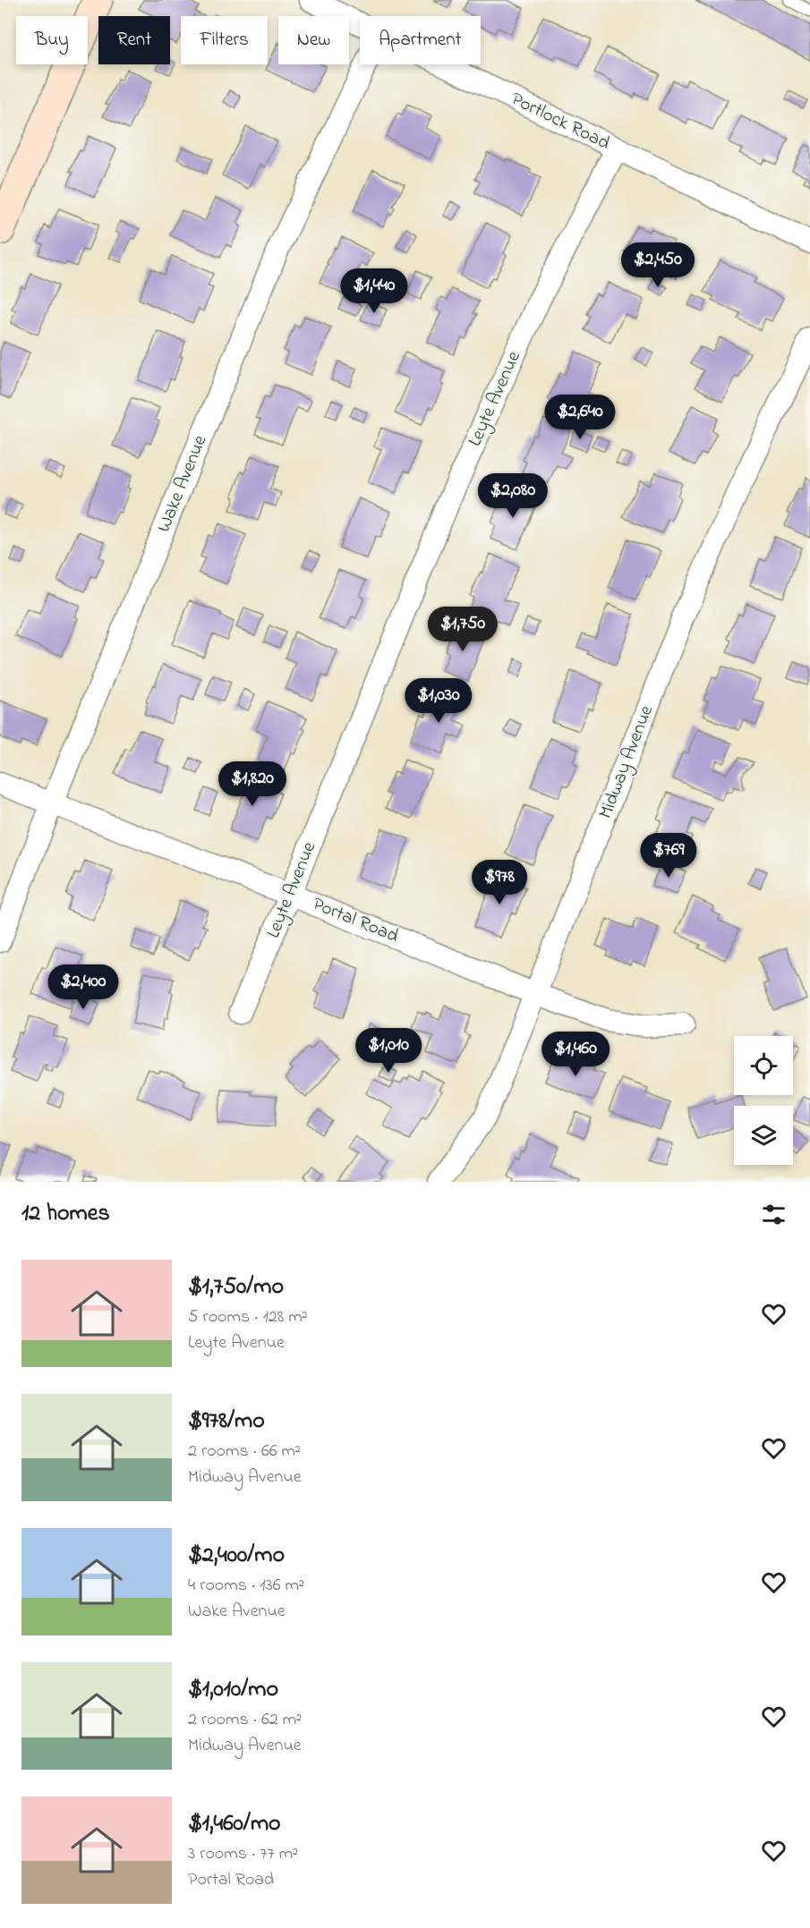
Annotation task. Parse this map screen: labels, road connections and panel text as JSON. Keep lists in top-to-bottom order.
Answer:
{
  "streets": {
    "street": [
      "Portlock Road",
      "Leyte Avenue",
      "Wake Avenue",
      "Midway Avenue",
      "Portal Road"
    ]
  },
  "crossings": [
    ["Portlock Road", "Leyte Avenue"],
    ["Leyte Avenue", "Portal Road"],
    ["Wake Avenue", "Portal Road"],
    ["Midway Avenue", "Portal Road"]
  ],
  "page": {
    "chip": [
      "Buy",
      "Rent",
      "Filters",
      "New",
      "Apartment"
    ],
    "price": [
      "$2,450",
      "$1,440",
      "$2,640",
      "$2,080",
      "$1,750",
      "$1,030",
      "$1,820",
      "$769",
      "$978",
      "$2,400",
      "$1,010",
      "$1,460"
    ],
    "heading": "12 homes",
    "list": [
      {
        "name": "$1,750/mo",
        "note": "5 rooms · 128 m² · Leyte Avenue"
      },
      {
        "name": "$978/mo",
        "note": "2 rooms · 66 m² · Midway Avenue"
      },
      {
        "name": "$2,400/mo",
        "note": "4 rooms · 136 m² · Wake Avenue"
      },
      {
        "name": "$1,010/mo",
        "note": "2 rooms · 62 m² · Midway Avenue"
      },
      {
        "name": "$1,460/mo",
        "note": "3 rooms · 77 m² · Portal Road"
      }
    ]
  }
}
